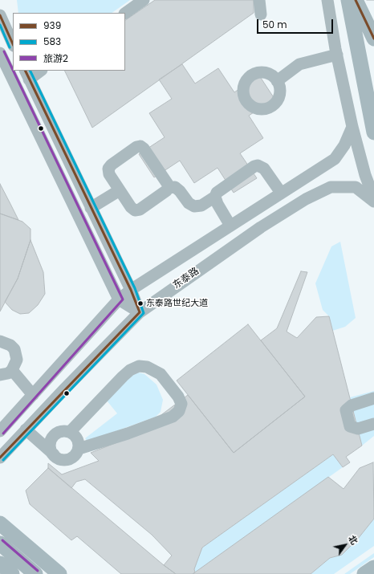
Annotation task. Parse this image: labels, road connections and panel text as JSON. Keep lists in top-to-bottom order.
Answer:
{
  "streets": {
    "street": ["东泰路"]
  },
  "places": ["东泰路世纪大道"],
  "lines": ["transit line 939", "transit line 583", "transit line 旅游2"],
  "legend": ["939", "583", "旅游2"],
  "scale_bar": "50 m",
  "north": "top right"
}
